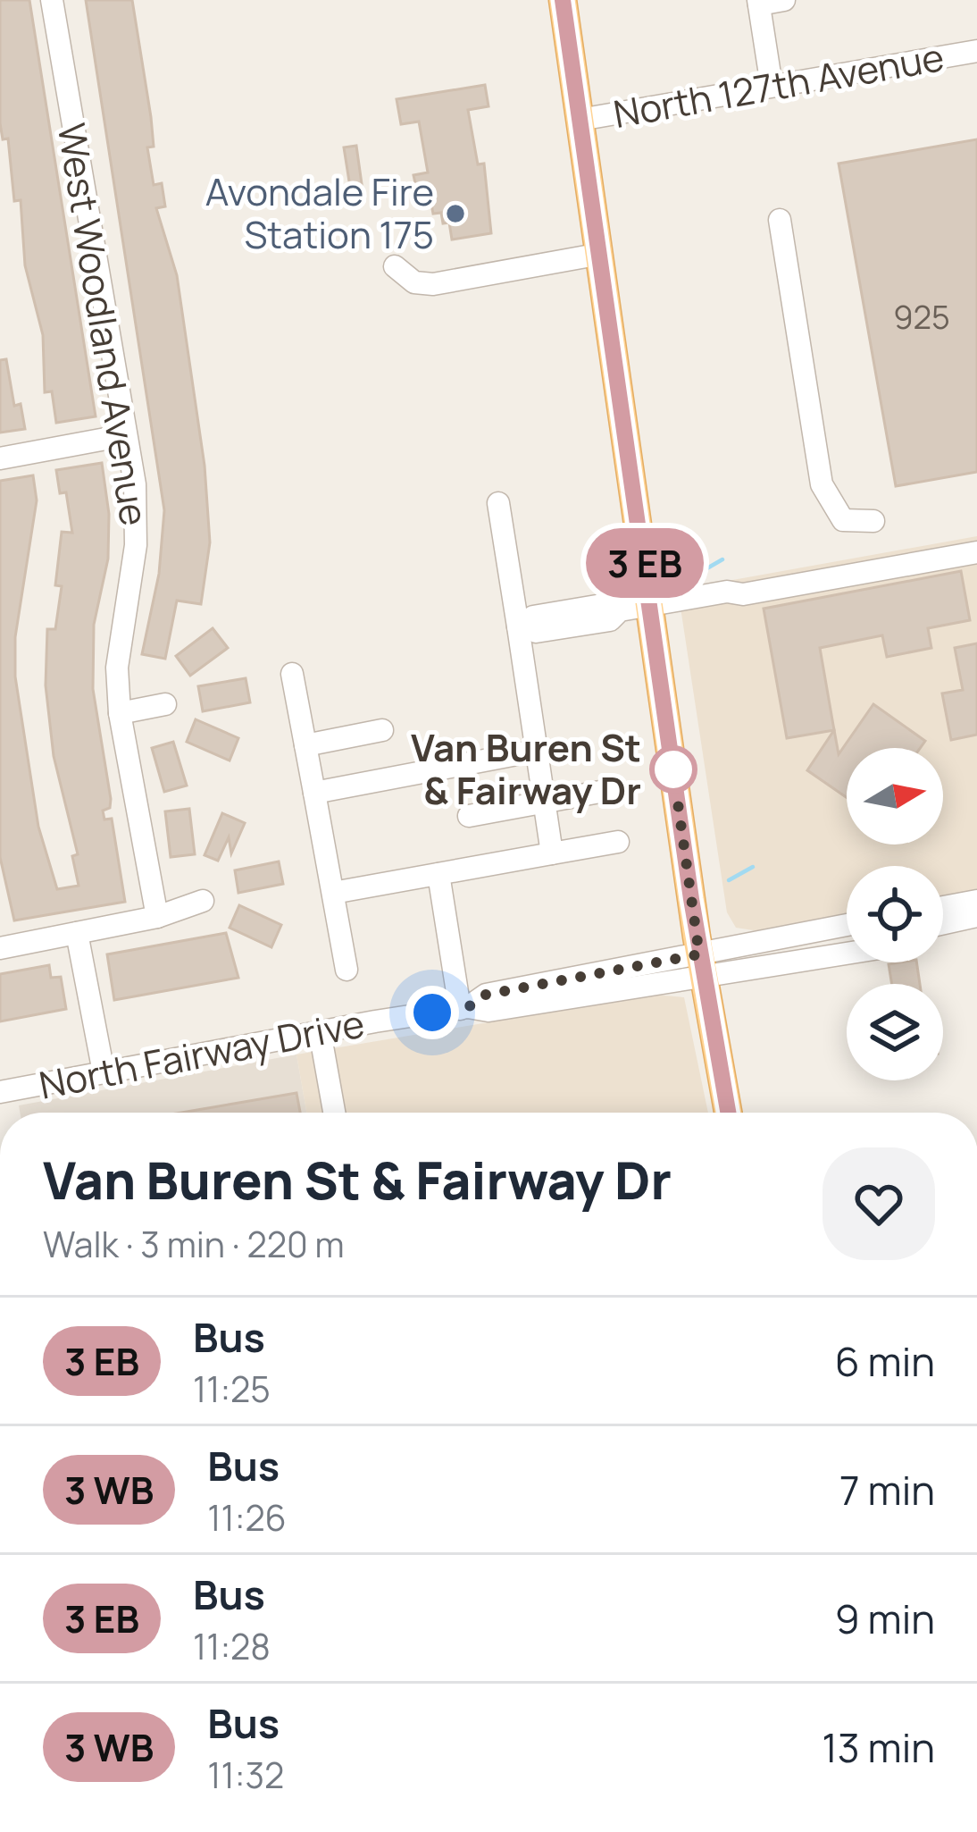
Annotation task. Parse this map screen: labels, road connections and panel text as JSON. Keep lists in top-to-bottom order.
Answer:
{
  "streets": {
    "street": ["North 127th Avenue", "West Woodland Avenue", "North Fairway Drive"]
  },
  "places": ["Avondale Fire Station 175", "Van Buren St & Fairway Dr"],
  "house_numbers": ["925"],
  "north": "right",
  "page": {
    "on_map": "3 EB",
    "heading": ["Van Buren St & Fairway Dr", "Walk · 3 min · 220 m"],
    "list": [
      {
        "mark": "3 EB",
        "name": "Bus",
        "note": "11:25",
        "value": "6 min"
      },
      {
        "mark": "3 WB",
        "name": "Bus",
        "note": "11:26",
        "value": "7 min"
      },
      {
        "mark": "3 EB",
        "name": "Bus",
        "note": "11:28",
        "value": "9 min"
      },
      {
        "mark": "3 WB",
        "name": "Bus",
        "note": "11:32",
        "value": "13 min"
      }
    ]
  }
}
